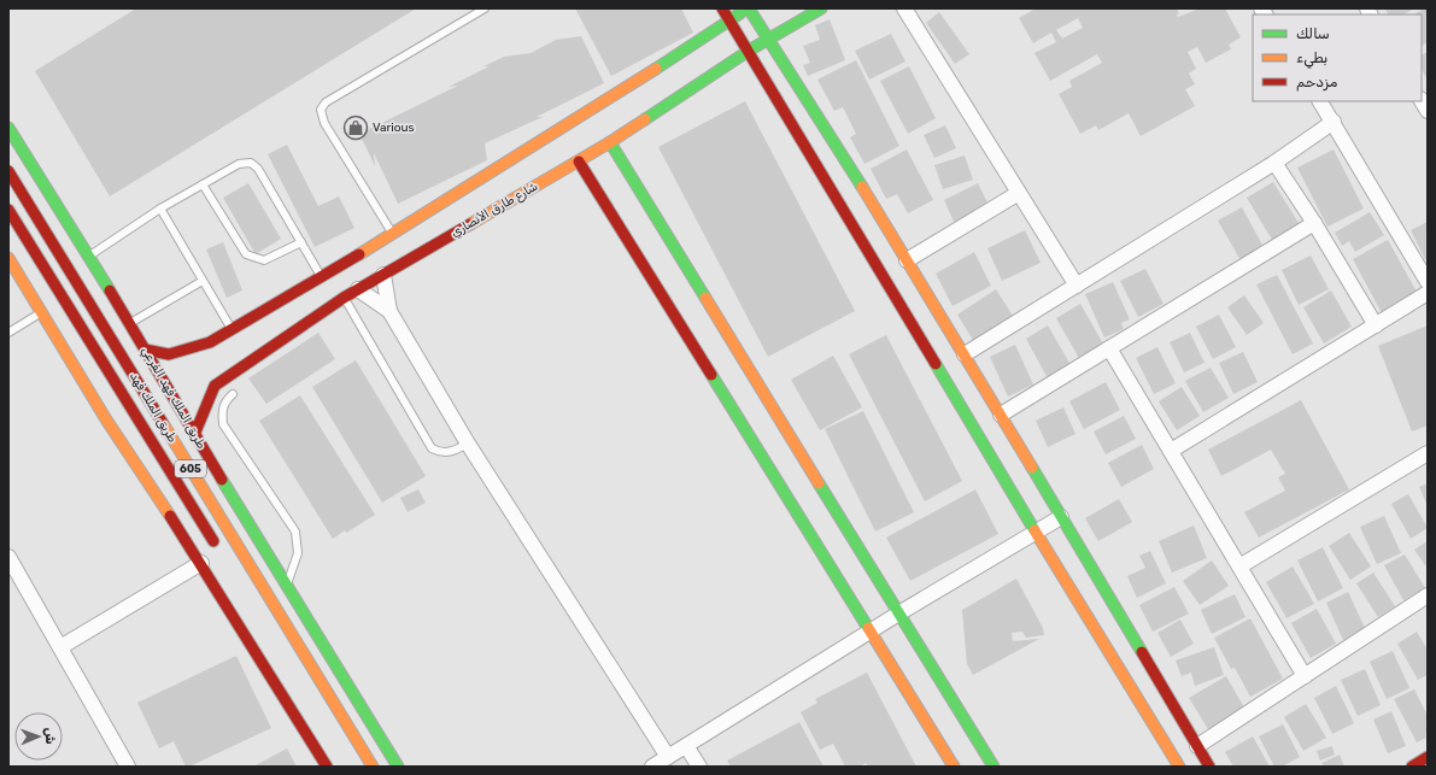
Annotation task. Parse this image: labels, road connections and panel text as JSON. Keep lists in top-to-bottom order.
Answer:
{
  "streets": {
    "main road": [
      "شارع طارق الأنصاري",
      "طريق الملك فهد الفرعي",
      "طريق الملك فهد",
      "605"
    ]
  },
  "crossings": [
    ["شارع طارق الأنصاري", "طريق الملك فهد الفرعي"]
  ],
  "places": {
    "shop": ["Various"]
  },
  "legend": ["سالك", "بطيء", "مزدحم"],
  "north": "right"
}
